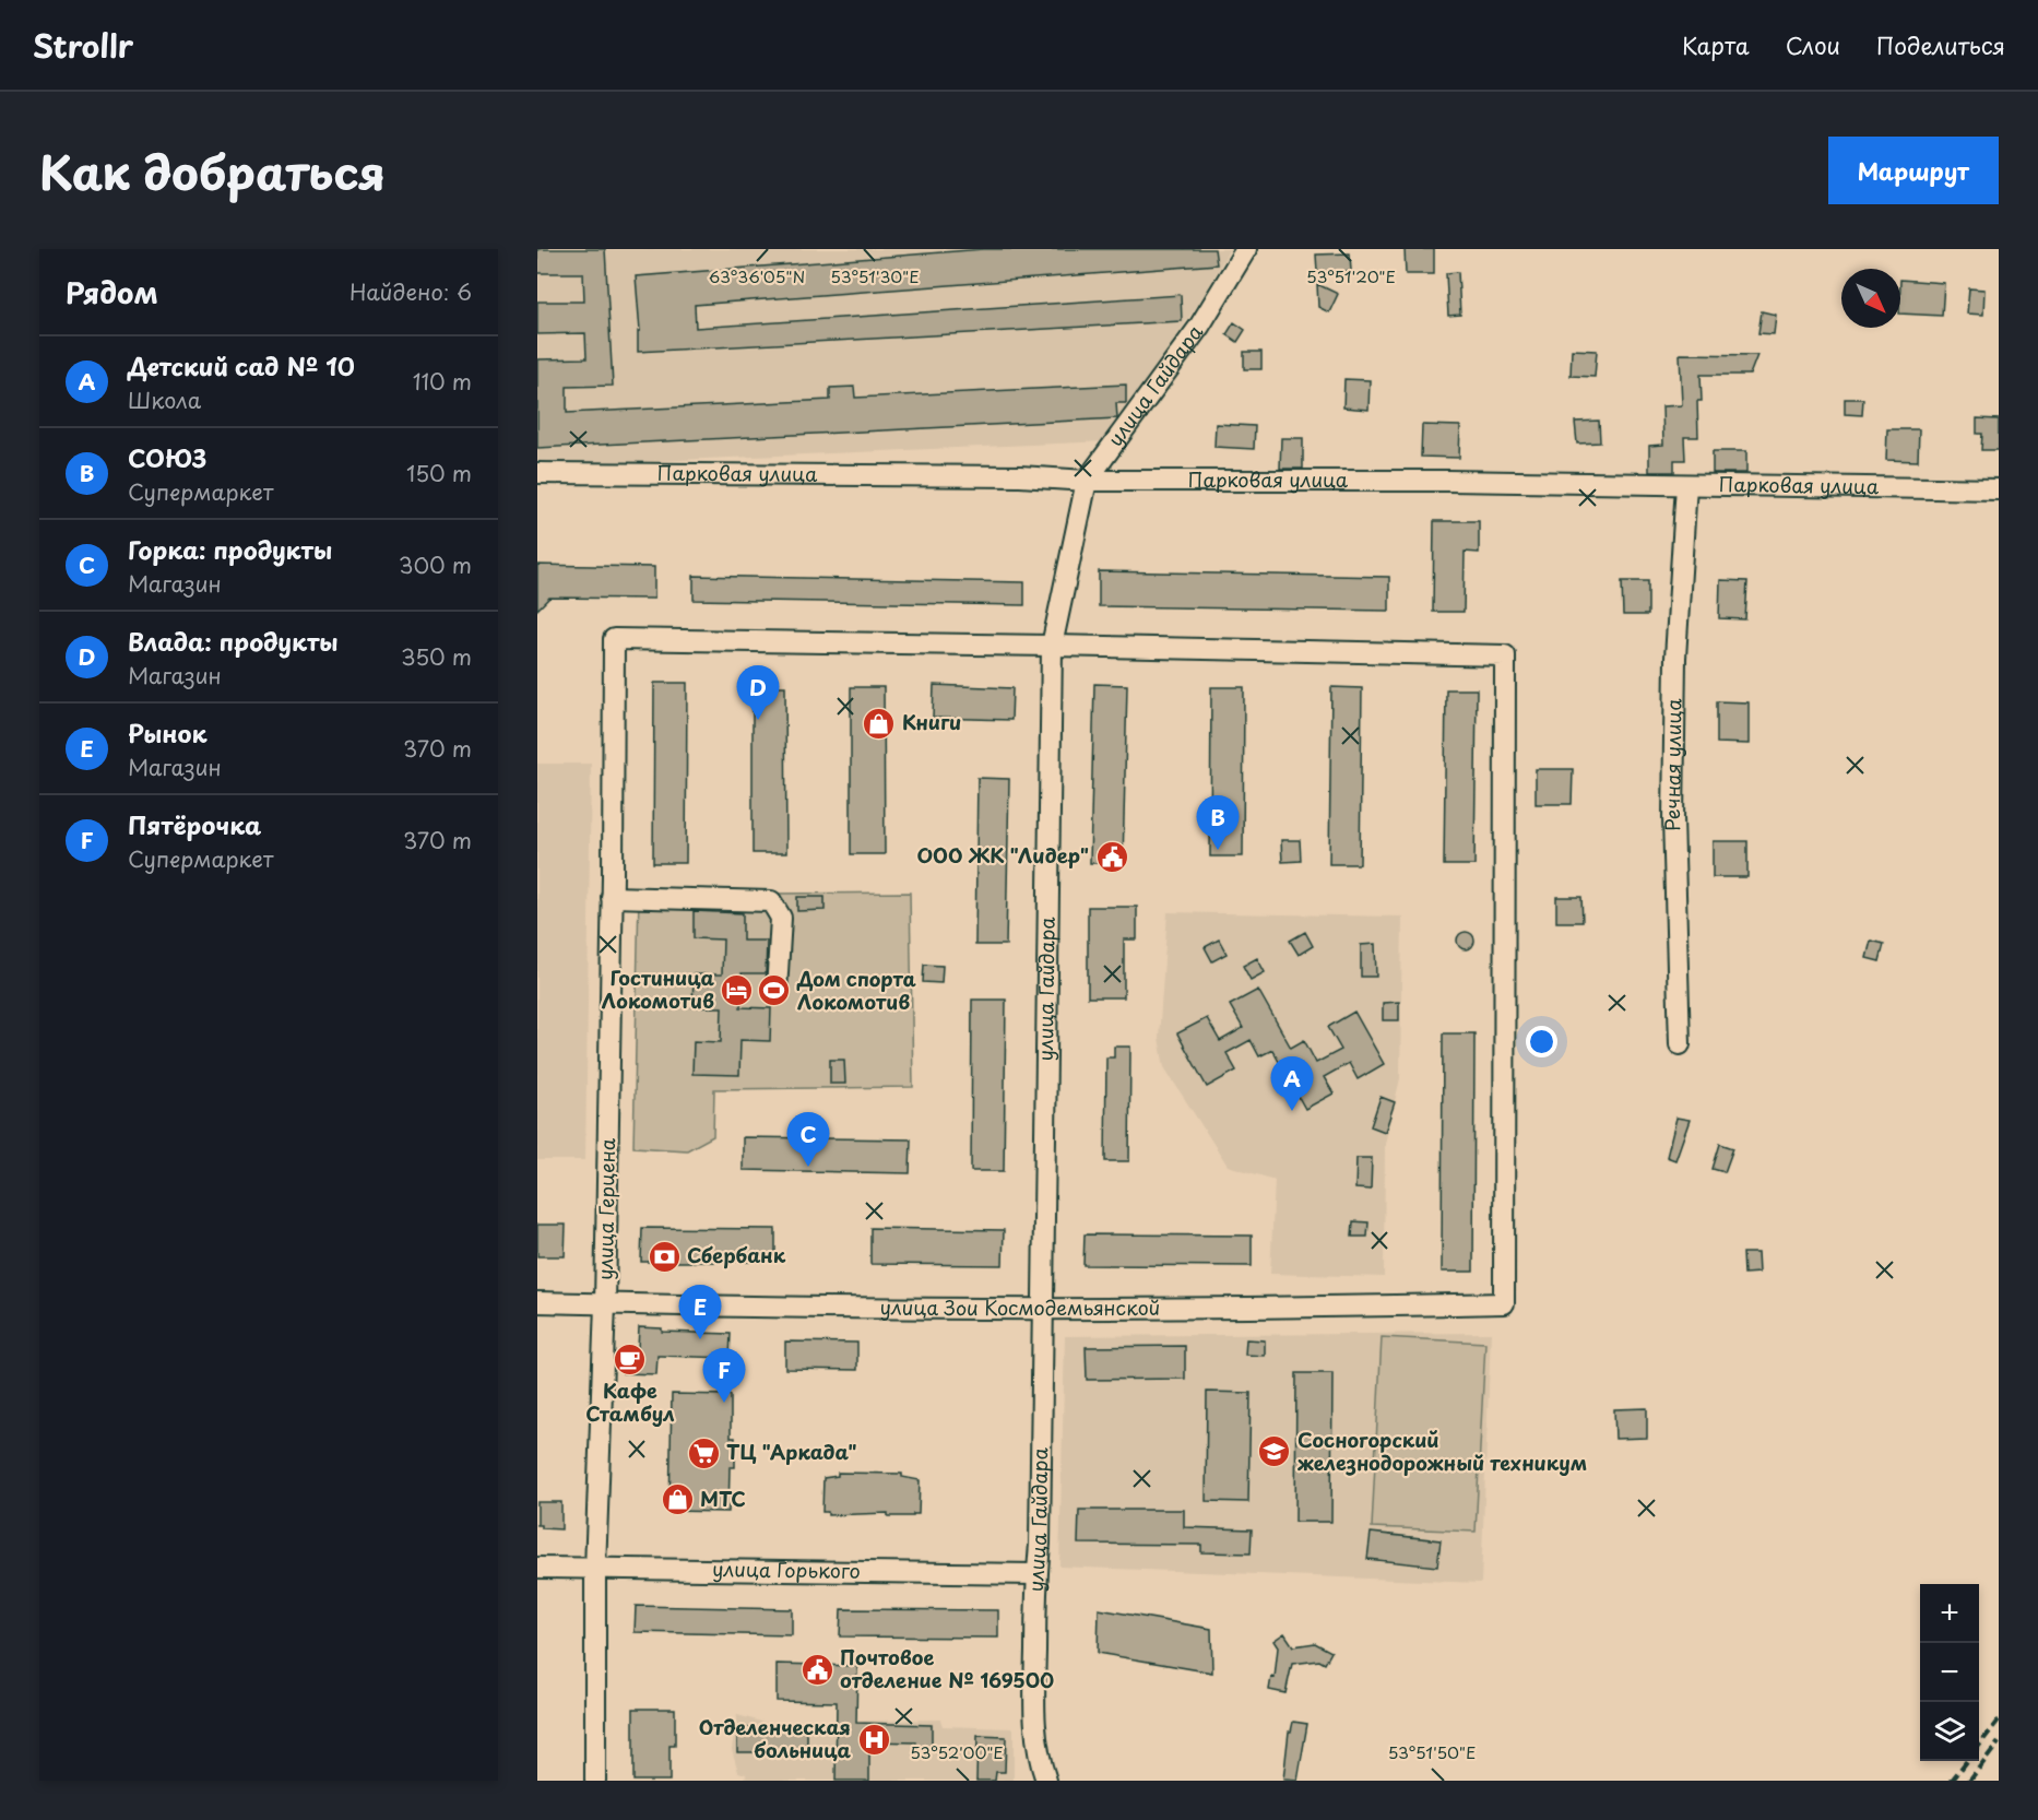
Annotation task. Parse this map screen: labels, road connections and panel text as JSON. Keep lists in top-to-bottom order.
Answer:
{
  "streets": {
    "street": [
      "улица Гайдара",
      "Парковая улица",
      "Речная улица",
      "улица Герцена",
      "улица Зои Космодемьянской",
      "улица Горького"
    ]
  },
  "crossings": [
    ["улица Гайдара", "Парковая улица"],
    ["улица Гайдара", "улица Герцена"],
    ["улица Гайдара", "улица Зои Космодемьянской"],
    ["улица Гайдара", "улица Горького"],
    ["Парковая улица", "Речная улица"],
    ["улица Герцена", "улица Зои Космодемьянской"],
    ["улица Герцена", "улица Горького"]
  ],
  "places": {
    "shop": ["Книги", "МТС"],
    "public building": ["ООО ЖК \"Лидер\"", "Почтовое отделение № 169500"],
    "hotel": ["Гостиница Локомотив"],
    "sports": ["Дом спорта Локомотив"],
    "bank": ["Сбербанк"],
    "cafe": ["Кафе Стамбул"],
    "school or university": ["Сосногорский железнодорожный техникум"],
    "supermarket": ["ТЦ \"Аркада\""],
    "hospital": ["Отделенческая больница"]
  },
  "north": "bottom right",
  "page": {
    "header": "Strollr",
    "nav": ["Карта", "Слои", "Поделиться"],
    "title": "Как добраться",
    "buttons": "Маршрут",
    "heading": ["Рядом", "Найдено: 6"],
    "list": [
      {
        "mark": "A",
        "name": "Детский сад № 10",
        "note": "Школа",
        "value": "110 m"
      },
      {
        "mark": "B",
        "name": "СОЮЗ",
        "note": "Супермаркет",
        "value": "150 m"
      },
      {
        "mark": "C",
        "name": "Горка: продукты",
        "note": "Магазин",
        "value": "300 m"
      },
      {
        "mark": "D",
        "name": "Влада: продукты",
        "note": "Магазин",
        "value": "350 m"
      },
      {
        "mark": "E",
        "name": "Рынок",
        "note": "Магазин",
        "value": "370 m"
      },
      {
        "mark": "F",
        "name": "Пятёрочка",
        "note": "Супермаркет",
        "value": "370 m"
      }
    ],
    "pins": [
      "D",
      "B",
      "A",
      "C",
      "E",
      "F"
    ],
    "map_buttons": ["+", "−"]
  },
  "coordinates": [
    "63°36'05\"N",
    "53°51'30\"E",
    "53°51'20\"E",
    "53°52'00\"E",
    "53°51'50\"E"
  ]
}
